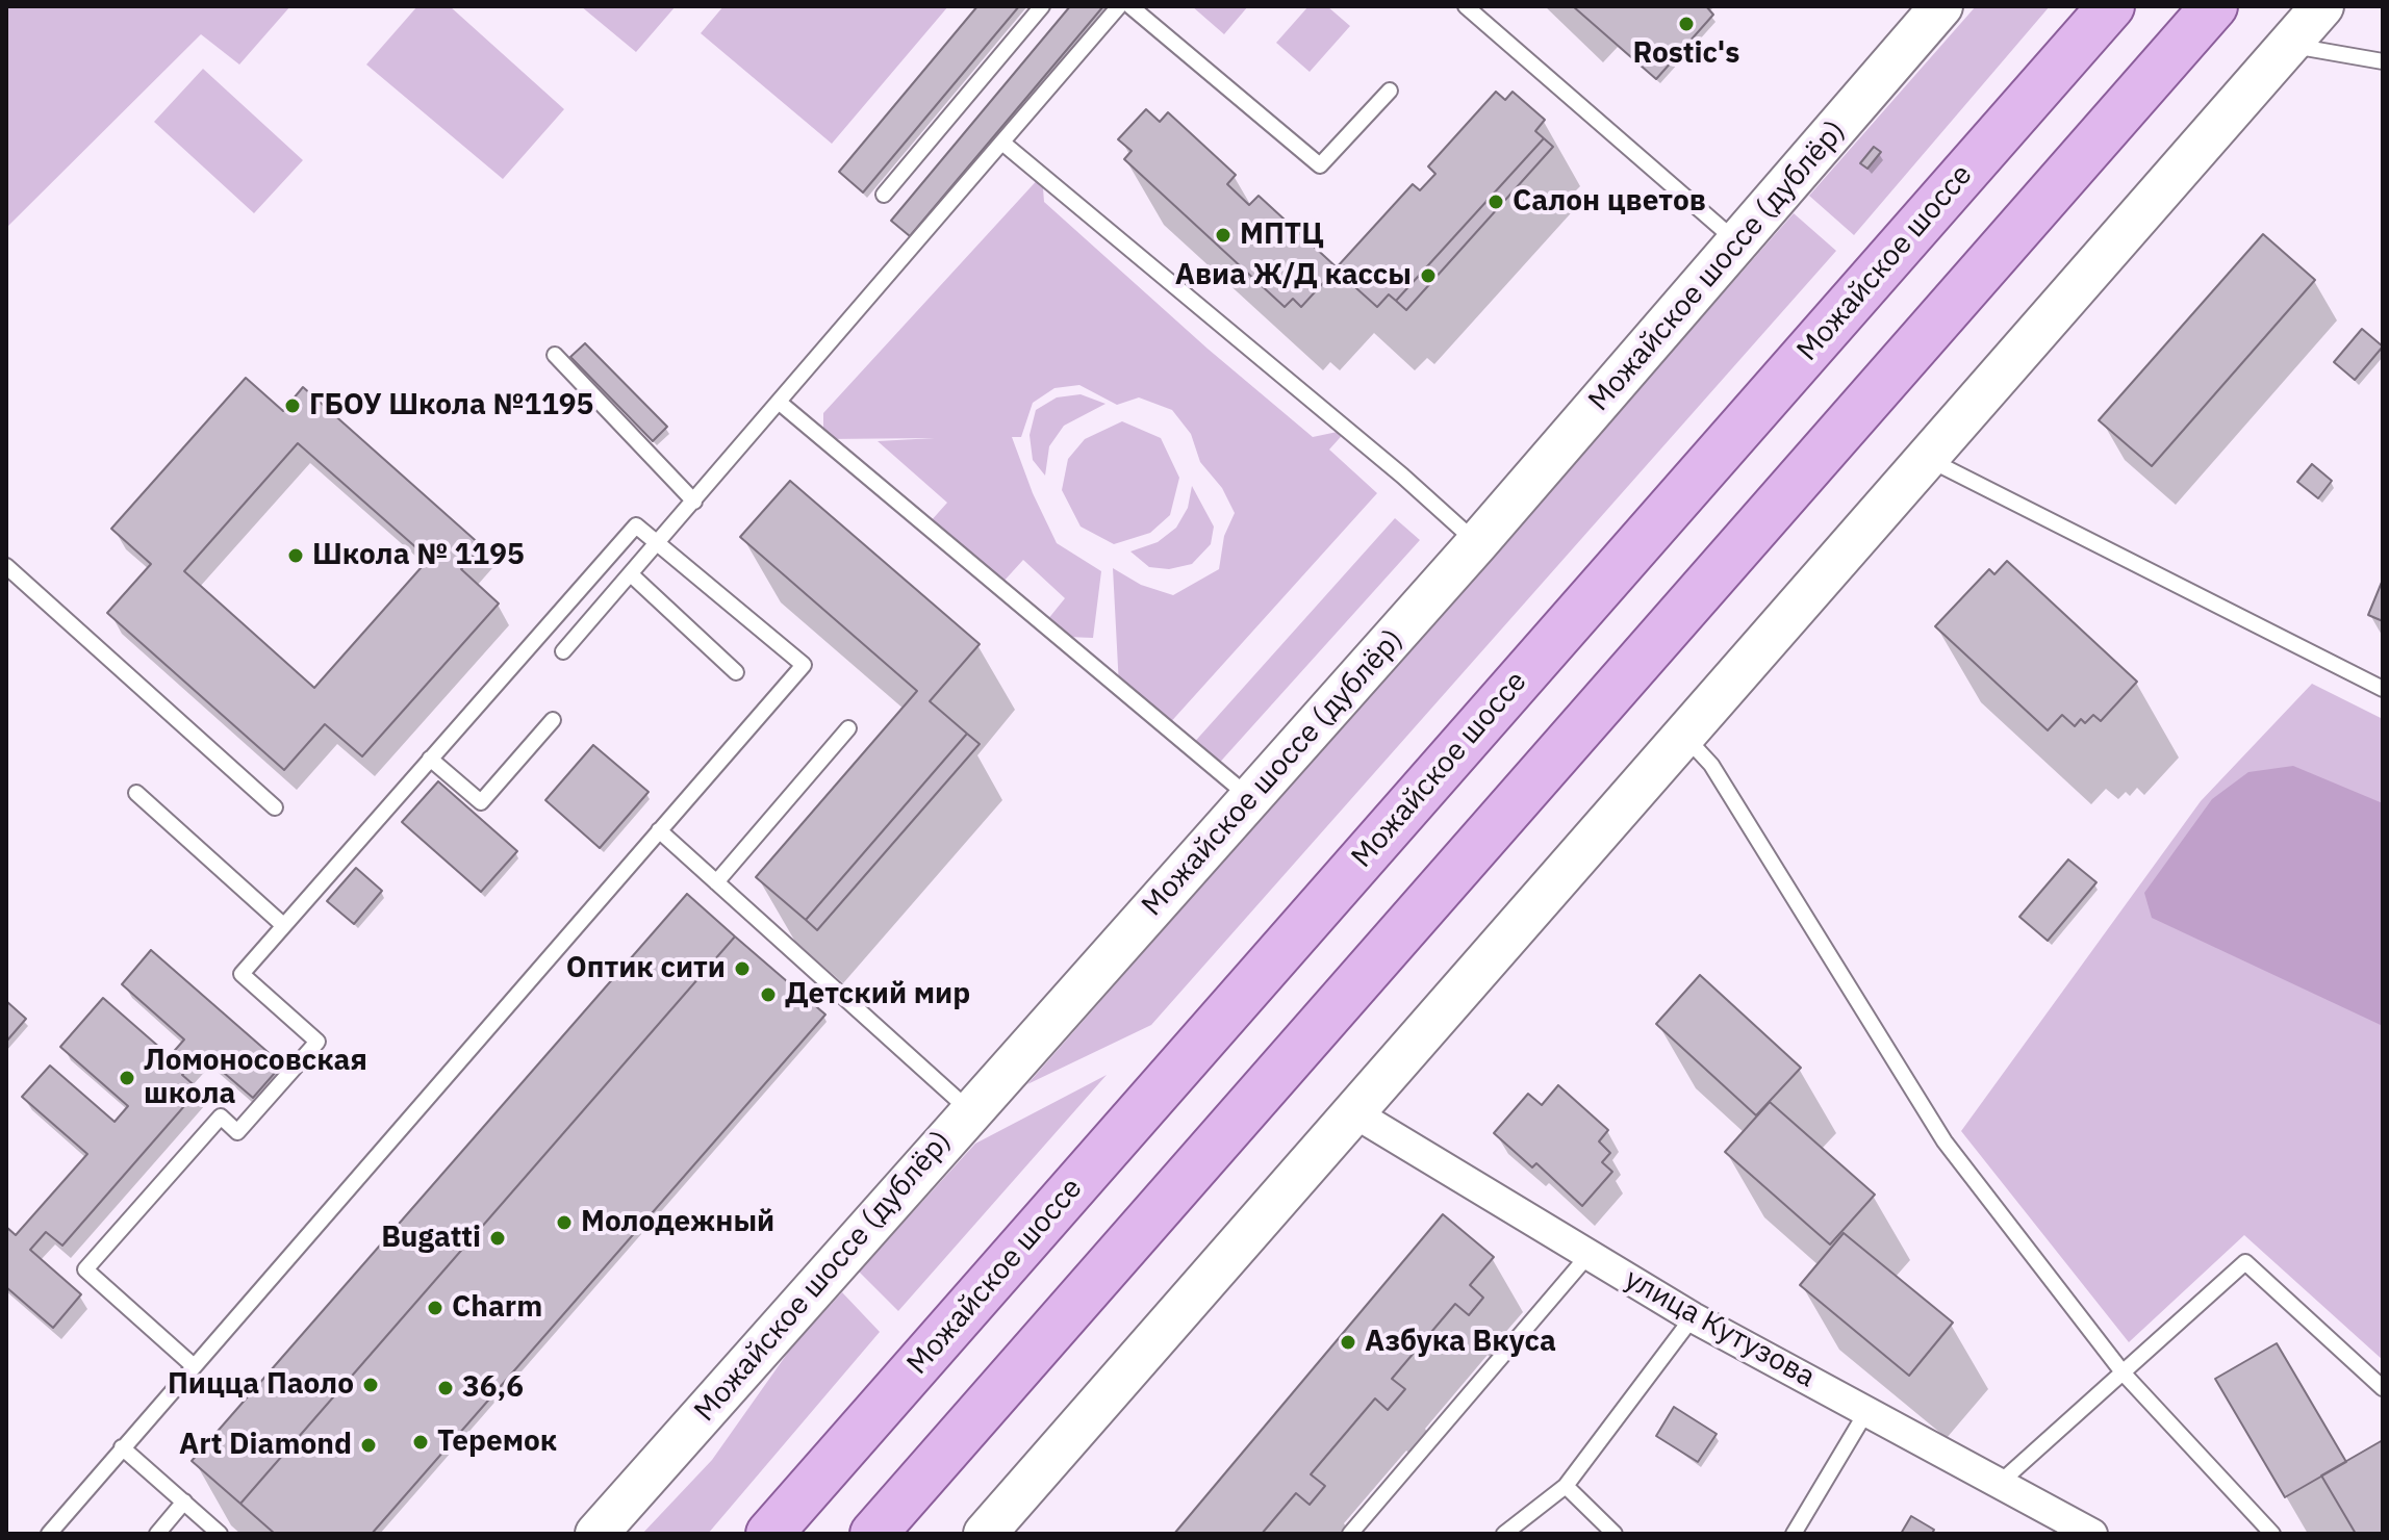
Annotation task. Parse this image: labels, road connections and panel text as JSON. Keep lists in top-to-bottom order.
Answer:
{
  "streets": {
    "main road": ["Можайское шоссе", "Можайское шоссе (дублёр)"],
    "street": ["улица Кутузова"]
  },
  "places": [
    "Rostic's",
    "Салон цветов",
    "МПТЦ",
    "Авиа Ж/Д кассы",
    "ГБОУ Школа №1195",
    "Школа № 1195",
    "Оптик сити",
    "Детский мир",
    "Ломоносовская школа",
    "Молодежный",
    "Bugatti",
    "Charm",
    "Азбука Вкуса",
    "Пицца Паоло",
    "36,6",
    "Теремок",
    "Art Diamond"
  ]
}
